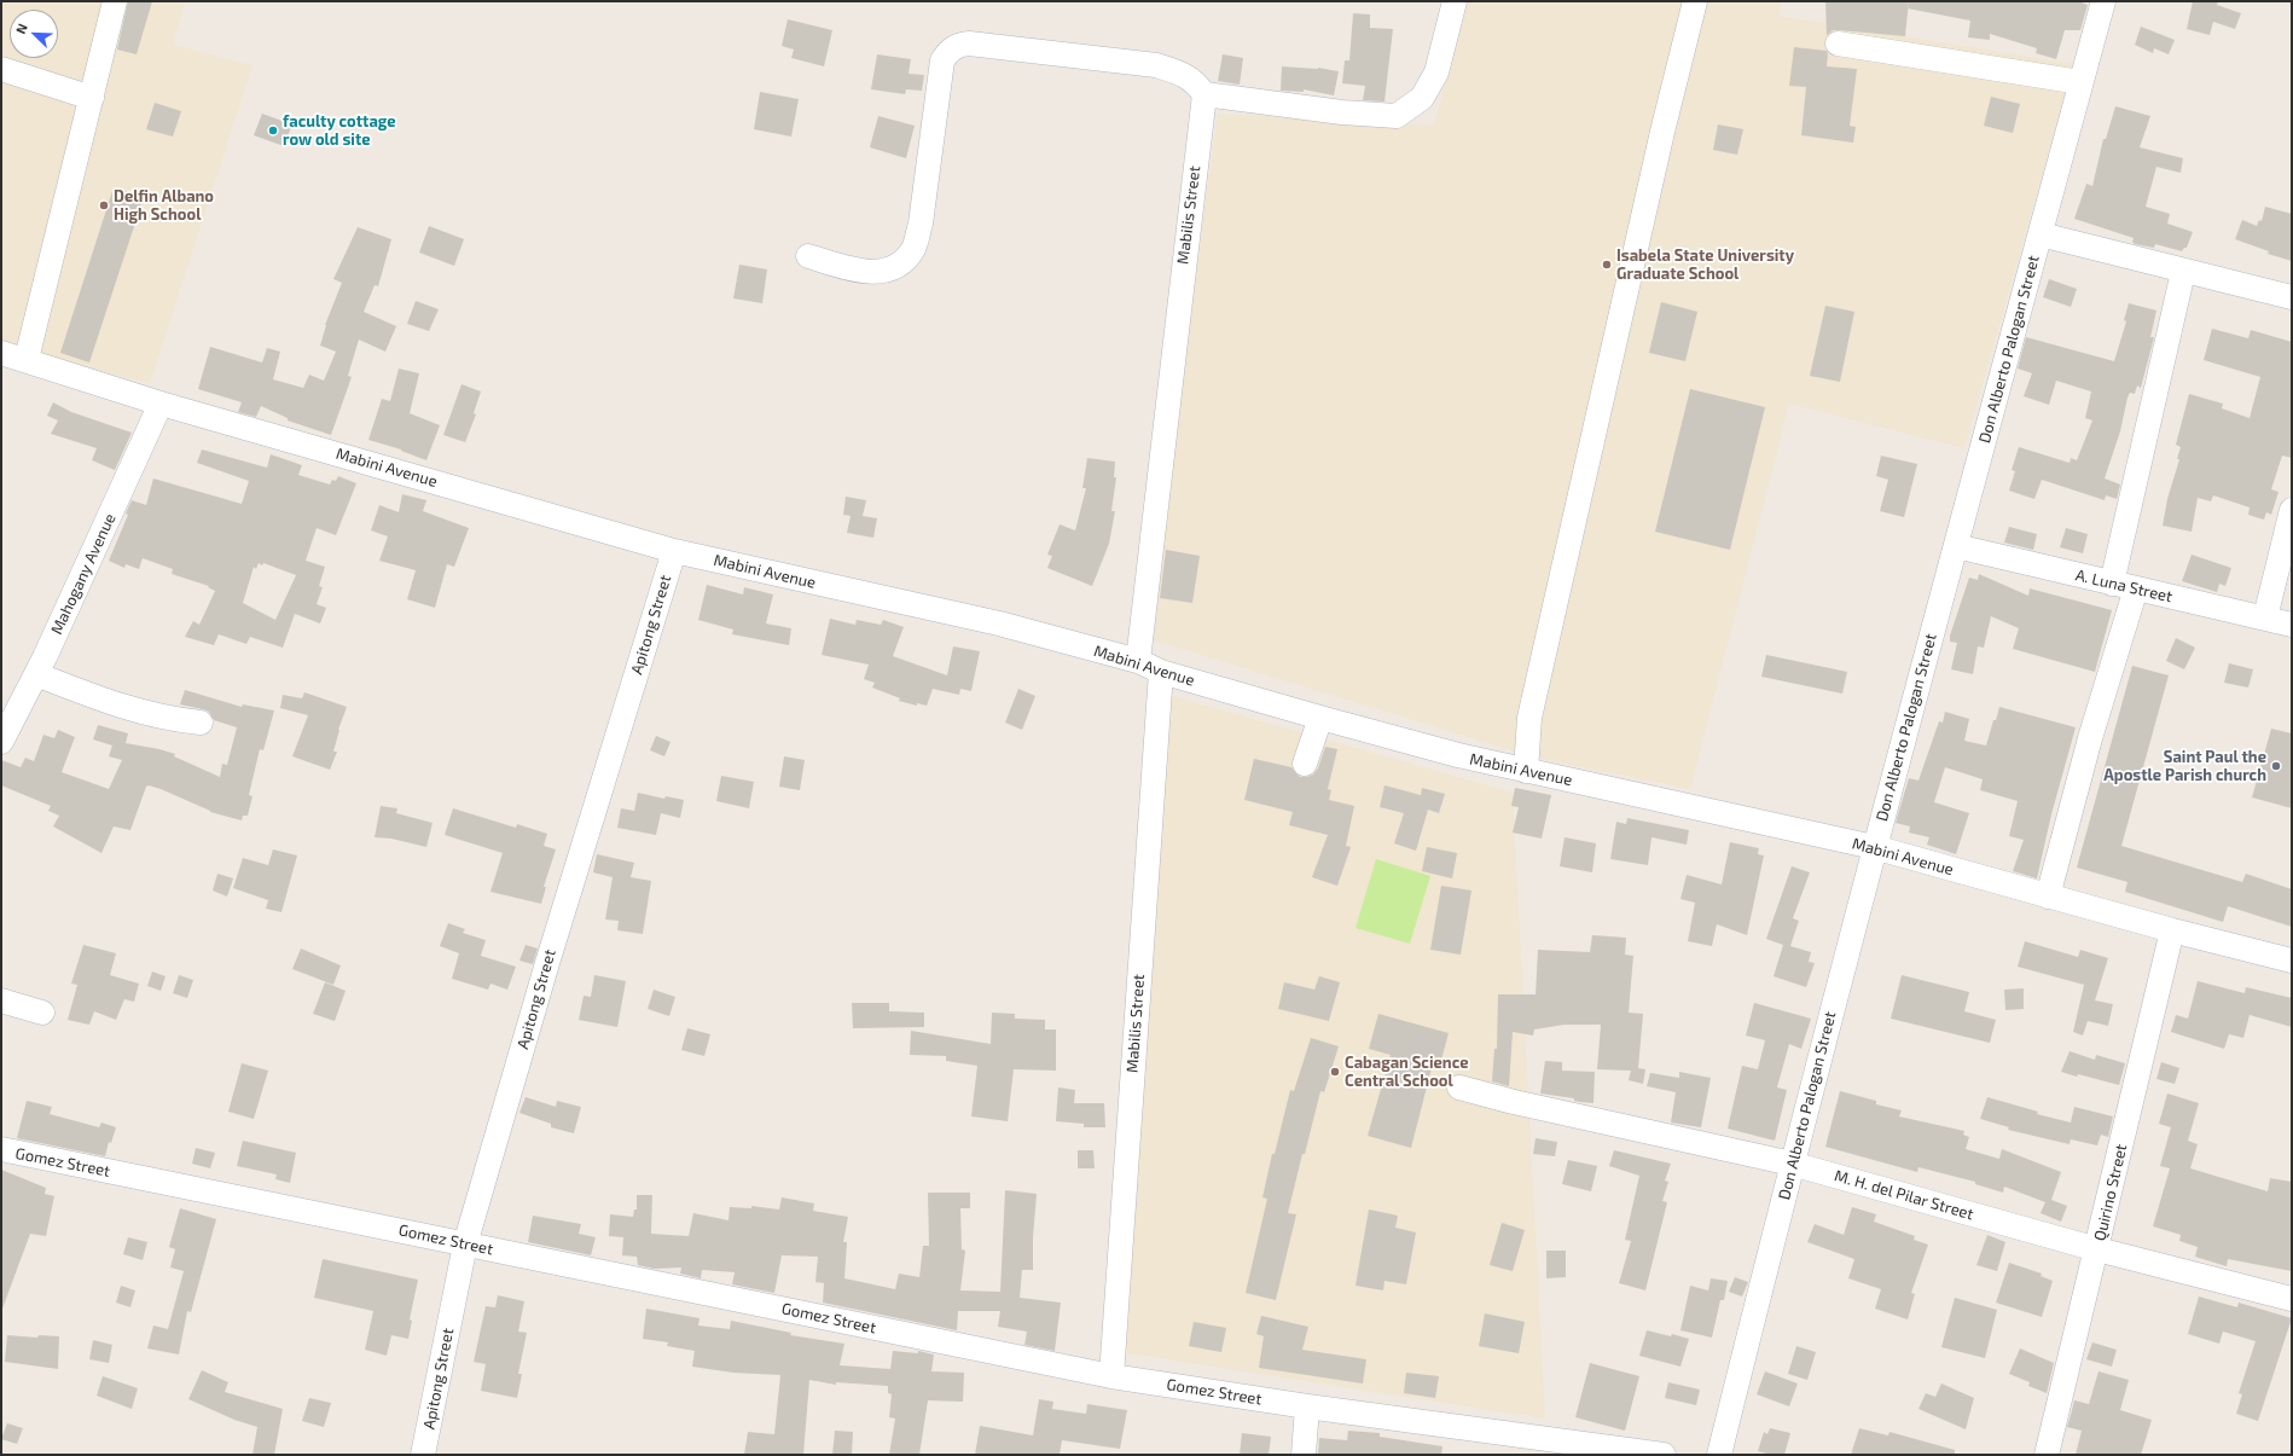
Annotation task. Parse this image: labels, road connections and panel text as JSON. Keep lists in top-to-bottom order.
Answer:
{
  "streets": {
    "street": [
      "Mabilis Street",
      "Don Alberto Palogan Street",
      "Mabini Avenue",
      "Mahogany Avenue",
      "A. Luna Street",
      "Apitong Street",
      "Gomez Street",
      "Quirino Street",
      "M. H. del Pilar Street"
    ]
  },
  "crossings": [
    ["Mabilis Street", "Mabini Avenue"],
    ["Mabilis Street", "Gomez Street"],
    ["Don Alberto Palogan Street", "Mabini Avenue"],
    ["Don Alberto Palogan Street", "A. Luna Street"],
    ["Don Alberto Palogan Street", "M. H. del Pilar Street"],
    ["Mabini Avenue", "Mahogany Avenue"],
    ["Mabini Avenue", "Apitong Street"],
    ["Mabini Avenue", "Quirino Street"],
    ["Apitong Street", "Gomez Street"],
    ["Quirino Street", "M. H. del Pilar Street"]
  ],
  "places": [
    "faculty cottage row old site",
    "Delfin Albano High School",
    "Isabela State University Graduate School",
    "Saint Paul the Apostle Parish church",
    "Cabagan Science Central School"
  ],
  "north": "top left"
}
